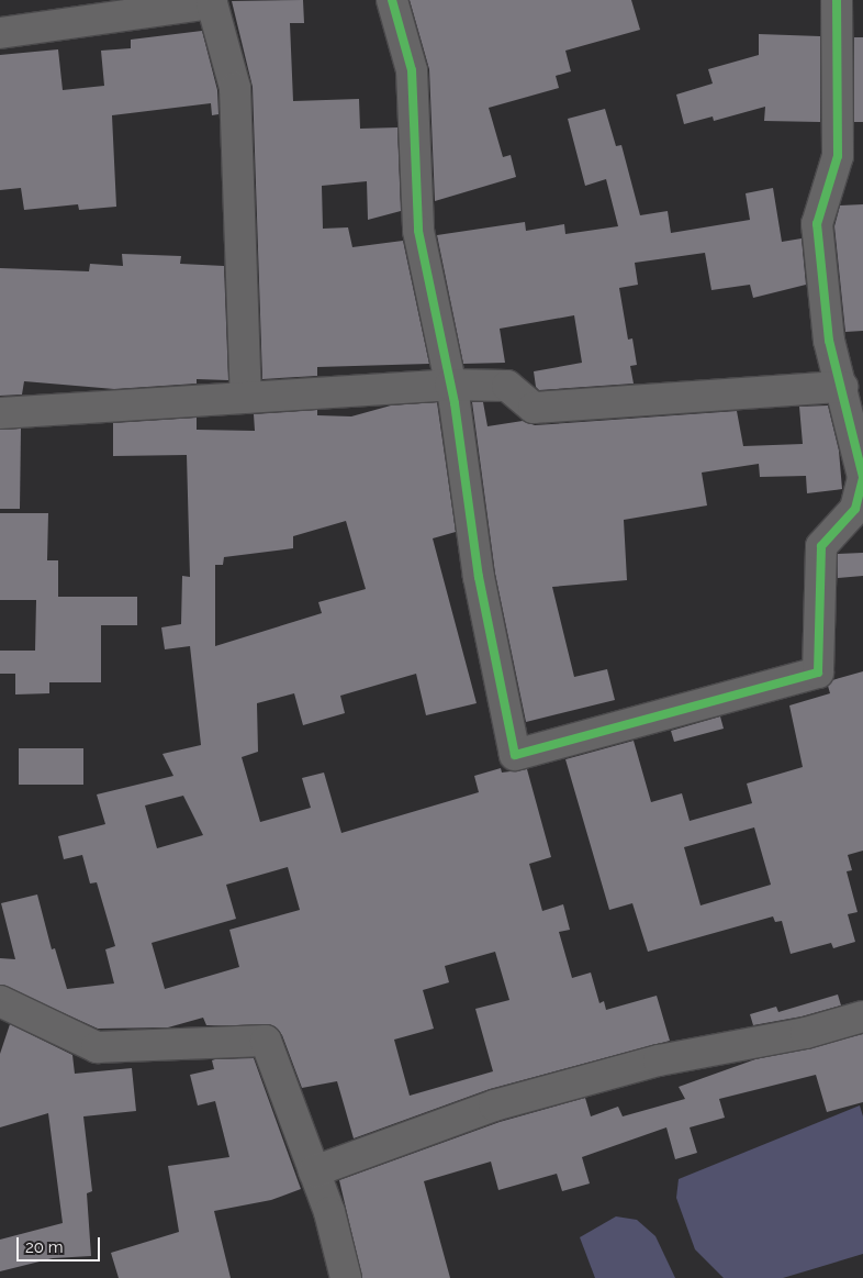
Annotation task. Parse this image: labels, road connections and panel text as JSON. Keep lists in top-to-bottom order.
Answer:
{
  "scale_bar": "20 m"
}
